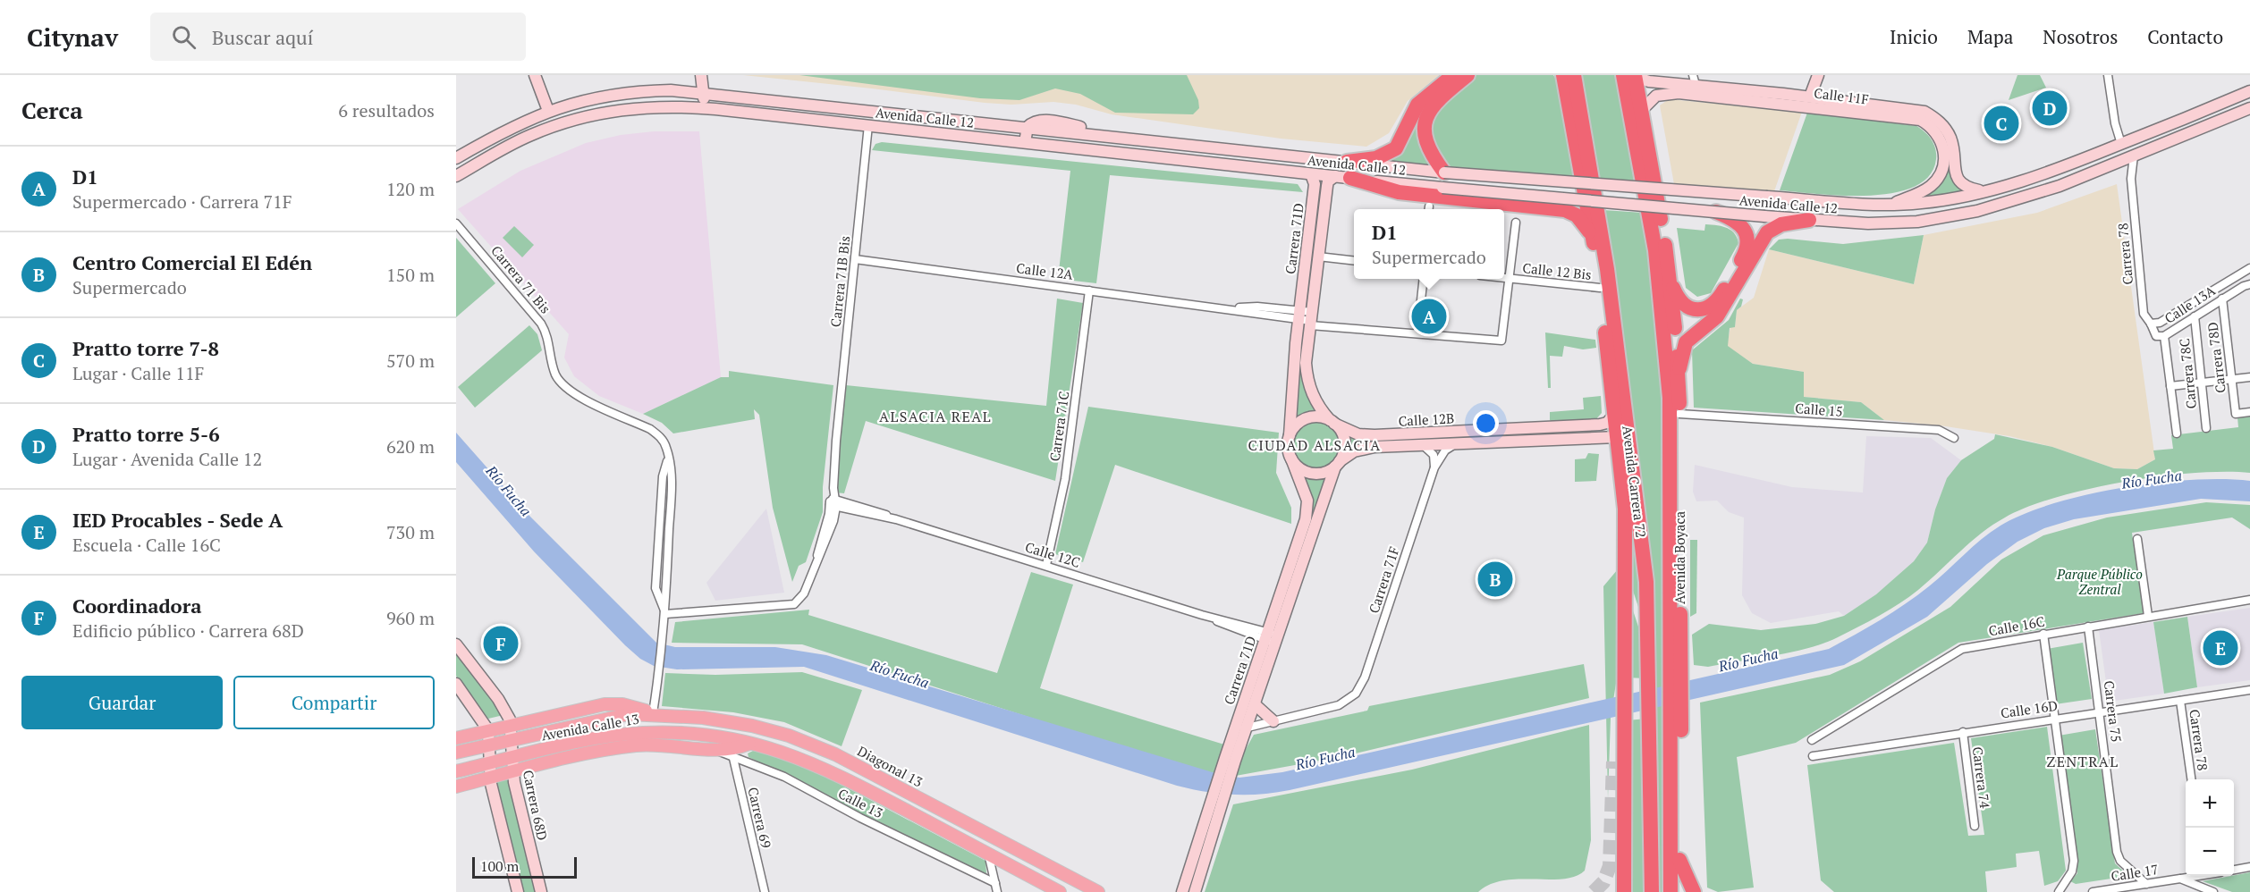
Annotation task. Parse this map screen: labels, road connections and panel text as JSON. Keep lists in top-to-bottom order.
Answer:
{
  "streets": {
    "highway": ["Avenida Carrera 72", "Avenida Boyaca"],
    "main road": [
      "Calle 11F",
      "Avenida Calle 12",
      "Carrera 71D",
      "Calle 12B",
      "Avenida Calle 13",
      "Diagonal 13",
      "Carrera 68D"
    ],
    "street": [
      "Carrera 78",
      "Calle 12A",
      "Calle 12 Bis",
      "Carrera 71 Bis",
      "Carrera 71B Bis",
      "Calle 13A",
      "Carrera 78D",
      "Carrera 78C",
      "Calle 15",
      "Carrera 71C",
      "Calle 12C",
      "Carrera 71F",
      "Calle 16C",
      "Calle 16D",
      "Carrera 75",
      "Carrera 74",
      "Calle 13",
      "Carrera 69",
      "Calle 17"
    ]
  },
  "crossings": [
    ["Calle 11F", "Avenida Calle 12"],
    ["Avenida Calle 12", "Carrera 71D"],
    ["Avenida Calle 12", "Carrera 78"],
    ["Avenida Calle 12", "Carrera 71B Bis"],
    ["Carrera 71D", "Calle 12A"],
    ["Carrera 71D", "Calle 12B"],
    ["Carrera 71D", "Calle 12C"],
    ["Carrera 78", "Calle 13A"],
    ["Carrera 78", "Calle 16D"],
    ["Calle 12A", "Calle 12 Bis"],
    ["Calle 12A", "Carrera 71B Bis"],
    ["Calle 12A", "Carrera 71C"],
    ["Calle 12 Bis", "Avenida Carrera 72"],
    ["Carrera 71 Bis", "Carrera 71B Bis"],
    ["Carrera 71 Bis", "Avenida Calle 13"],
    ["Carrera 71 Bis", "Diagonal 13"],
    ["Carrera 71B Bis", "Calle 12C"],
    ["Calle 13A", "Carrera 78D"],
    ["Calle 13A", "Carrera 78C"],
    ["Calle 12B", "Avenida Carrera 72"],
    ["Calle 12B", "Carrera 71F"],
    ["Carrera 71C", "Calle 12C"],
    ["Calle 16C", "Carrera 75"],
    ["Calle 16D", "Carrera 75"],
    ["Calle 16D", "Carrera 74"],
    ["Carrera 75", "Calle 17"],
    ["Avenida Calle 13", "Diagonal 13"],
    ["Avenida Calle 13", "Calle 13"],
    ["Avenida Calle 13", "Carrera 68D"],
    ["Avenida Calle 13", "Carrera 69"],
    ["Calle 13", "Carrera 69"]
  ],
  "districts": ["ALSACIA REAL", "CIUDAD ALSACIA", "ZENTRAL"],
  "water": ["Río Fucha"],
  "parks": ["Parque Público Zentral"],
  "scale_bar": "100 m",
  "page": {
    "header": "Citynav",
    "search": "Buscar aquí",
    "nav": [
      "Inicio",
      "Mapa",
      "Nosotros",
      "Contacto"
    ],
    "heading": ["Cerca", "6 resultados"],
    "pins": [
      "D",
      "C",
      "A",
      "B",
      "F",
      "E"
    ],
    "list": [
      {
        "mark": "A",
        "name": "D1",
        "note": "Supermercado · Carrera 71F",
        "value": "120 m"
      },
      {
        "mark": "B",
        "name": "Centro Comercial El Edén",
        "note": "Supermercado",
        "value": "150 m"
      },
      {
        "mark": "C",
        "name": "Pratto torre 7-8",
        "note": "Lugar · Calle 11F",
        "value": "570 m"
      },
      {
        "mark": "D",
        "name": "Pratto torre 5-6",
        "note": "Lugar · Avenida Calle 12",
        "value": "620 m"
      },
      {
        "mark": "E",
        "name": "IED Procables - Sede A",
        "note": "Escuela · Calle 16C",
        "value": "730 m"
      },
      {
        "mark": "F",
        "name": "Coordinadora",
        "note": "Edificio público · Carrera 68D",
        "value": "960 m"
      }
    ],
    "popup": ["D1", "Supermercado"],
    "buttons": ["Guardar", "Compartir"],
    "map_buttons": ["+", "−"],
    "scale": "100 m"
  }
}
